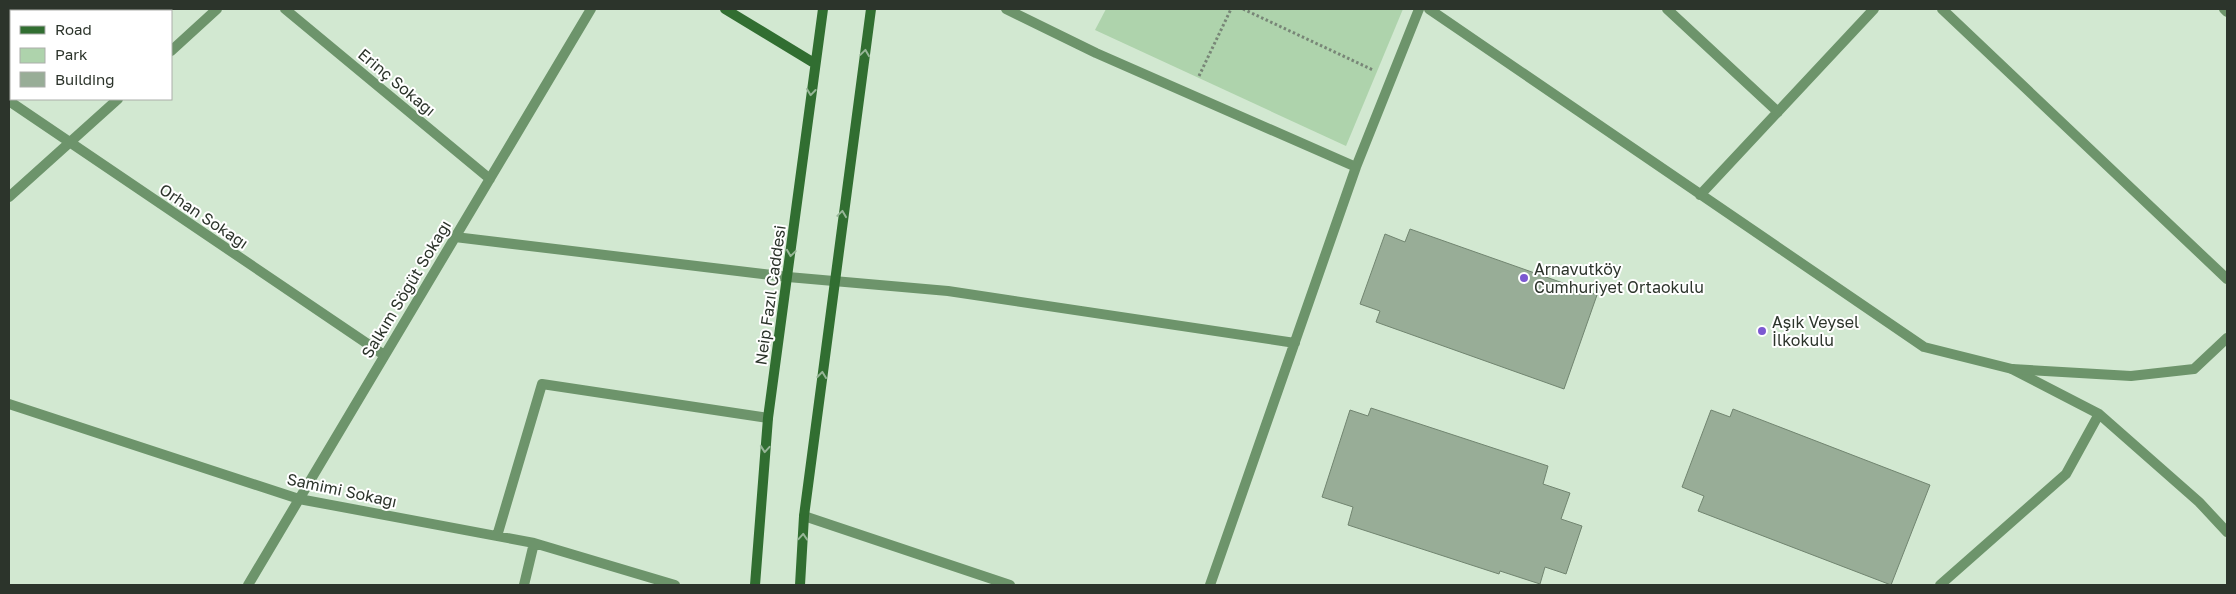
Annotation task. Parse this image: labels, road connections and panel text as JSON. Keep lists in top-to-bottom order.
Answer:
{
  "streets": {
    "main road": ["Neip Fazıl Caddesi"],
    "street": [
      "Erinç Sokağı",
      "Orhan Sokağı",
      "Salkım Söğüt Sokağı",
      "Samimi Sokağı"
    ]
  },
  "crossings": [
    ["Erinç Sokağı", "Salkım Söğüt Sokağı"],
    ["Orhan Sokağı", "Salkım Söğüt Sokağı"],
    ["Salkım Söğüt Sokağı", "Samimi Sokağı"]
  ],
  "places": ["Arnavutköy Cumhuriyet Ortaokulu", "Aşık Veysel İlkokulu"],
  "legend": ["Road", "Park", "Building"]
}
